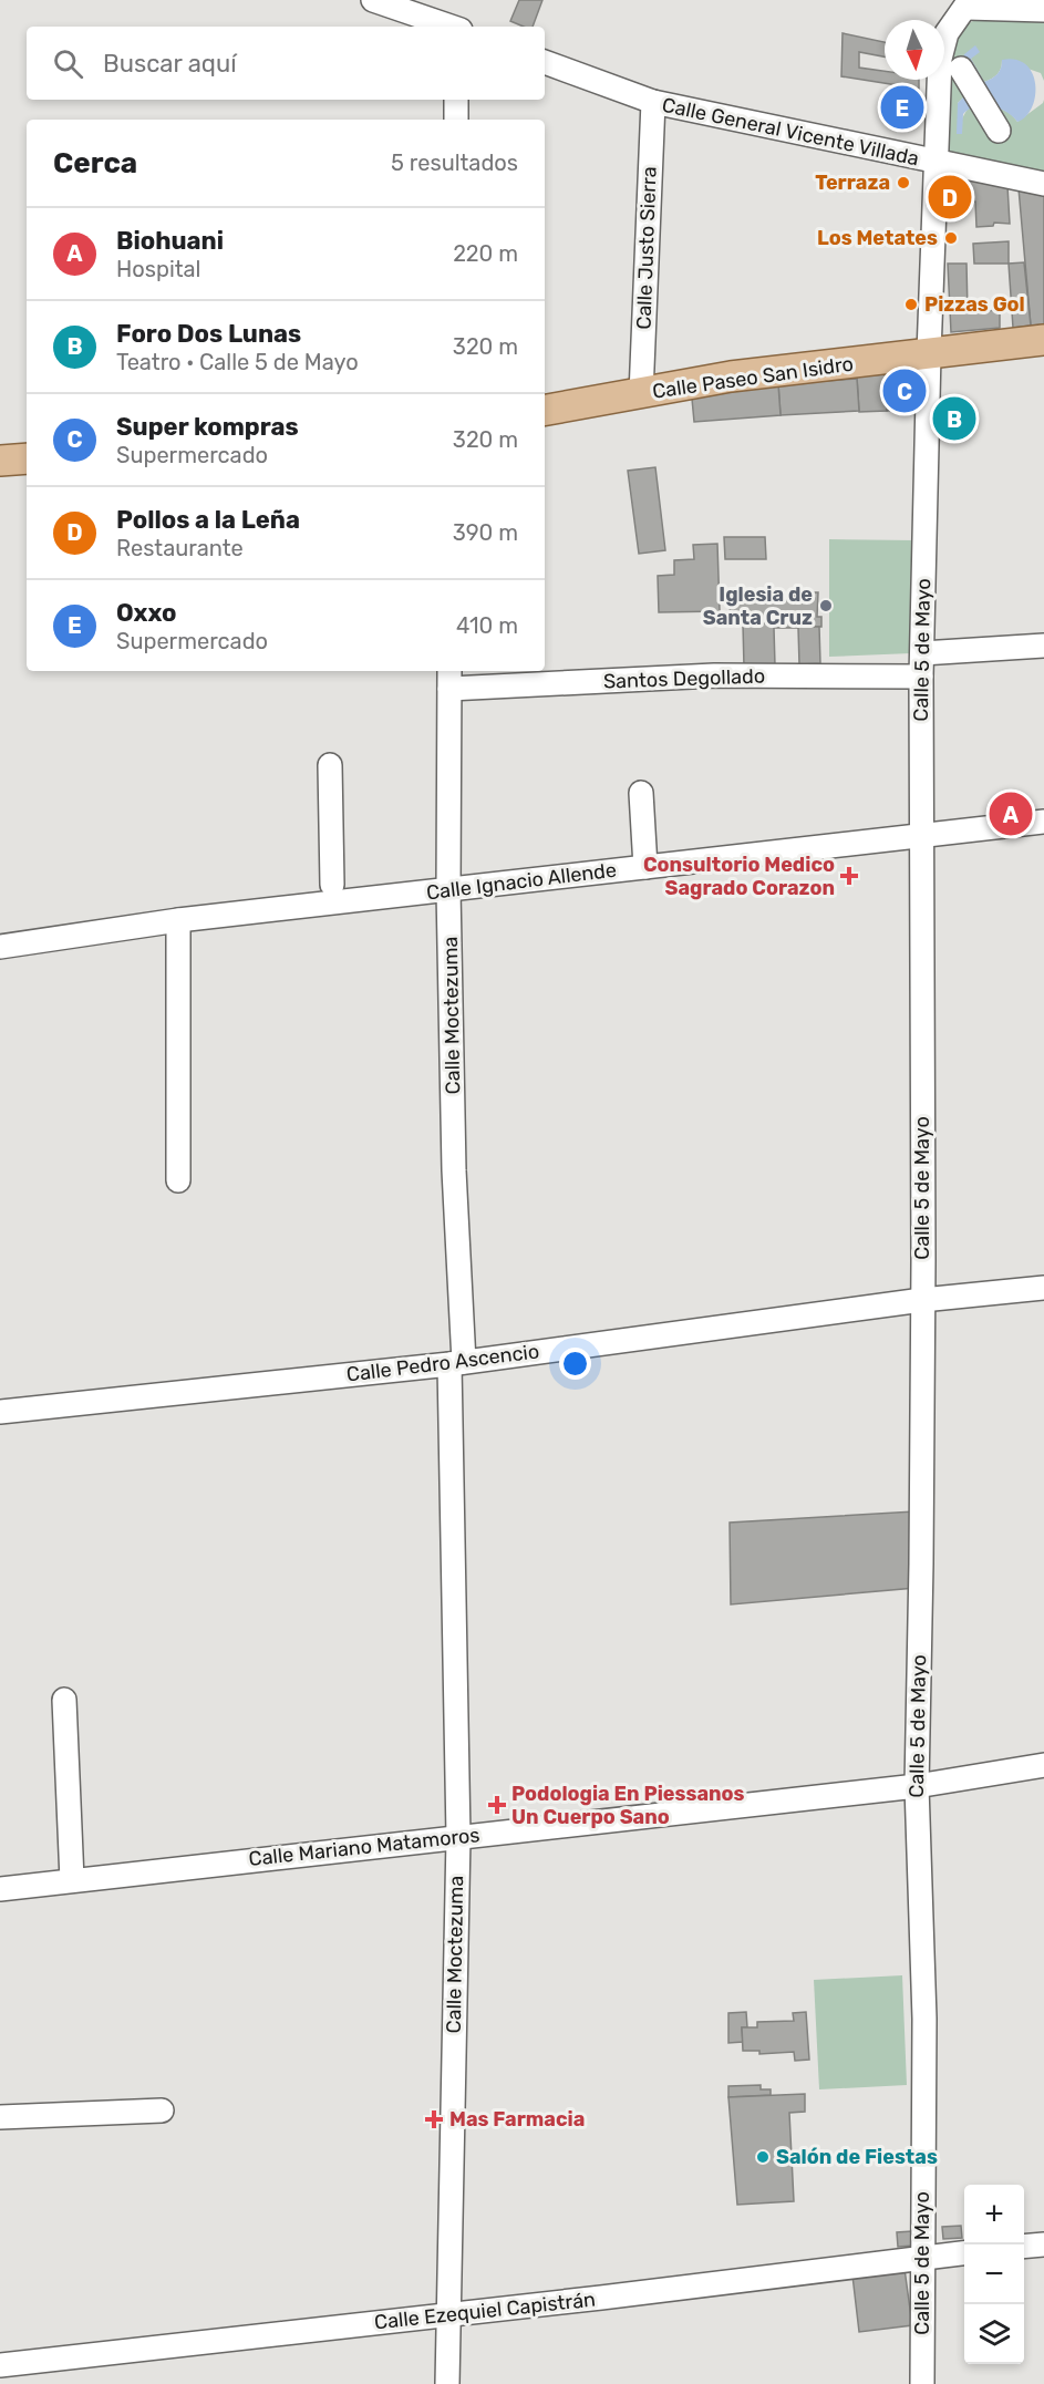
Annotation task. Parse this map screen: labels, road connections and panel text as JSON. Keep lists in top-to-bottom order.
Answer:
{
  "streets": {
    "main road": ["Calle Paseo San Isidro"],
    "street": [
      "Calle General Vicente Villada",
      "Calle Justo Sierra",
      "Calle 5 de Mayo",
      "Santos Degollado",
      "Calle Ignacio Allende",
      "Calle Moctezuma",
      "Calle Pedro Ascencio",
      "Calle Mariano Matamoros",
      "Calle Ezequiel Capistrán"
    ]
  },
  "crossings": [
    ["Calle General Vicente Villada", "Calle Justo Sierra"],
    ["Calle General Vicente Villada", "Calle 5 de Mayo"],
    ["Calle Justo Sierra", "Calle Paseo San Isidro"],
    ["Calle Paseo San Isidro", "Calle 5 de Mayo"],
    ["Calle 5 de Mayo", "Santos Degollado"],
    ["Calle 5 de Mayo", "Calle Ignacio Allende"],
    ["Calle 5 de Mayo", "Calle Pedro Ascencio"],
    ["Calle 5 de Mayo", "Calle Mariano Matamoros"],
    ["Calle 5 de Mayo", "Calle Ezequiel Capistrán"],
    ["Santos Degollado", "Calle Moctezuma"],
    ["Calle Ignacio Allende", "Calle Moctezuma"],
    ["Calle Moctezuma", "Calle Pedro Ascencio"],
    ["Calle Moctezuma", "Calle Mariano Matamoros"],
    ["Calle Moctezuma", "Calle Ezequiel Capistrán"]
  ],
  "places": {
    "other": [
      "Terraza",
      "Los Metates",
      "Pizzas Gol",
      "Iglesia de Santa Cruz",
      "Salón de Fiestas"
    ],
    "health": ["Consultorio Medico Sagrado Corazon", "Podologia En Piessanos Un Cuerpo Sano", "Mas Farmacia"]
  },
  "north": "bottom",
  "page": {
    "search": "Buscar aquí",
    "pins": [
      "E",
      "D",
      "C",
      "B",
      "A"
    ],
    "heading": ["Cerca", "5 resultados"],
    "list": [
      {
        "mark": "A",
        "name": "Biohuani",
        "note": "Hospital",
        "value": "220 m"
      },
      {
        "mark": "B",
        "name": "Foro Dos Lunas",
        "note": "Teatro · Calle 5 de Mayo",
        "value": "320 m"
      },
      {
        "mark": "C",
        "name": "Super kompras",
        "note": "Supermercado",
        "value": "320 m"
      },
      {
        "mark": "D",
        "name": "Pollos a la Leña",
        "note": "Restaurante",
        "value": "390 m"
      },
      {
        "mark": "E",
        "name": "Oxxo",
        "note": "Supermercado",
        "value": "410 m"
      }
    ],
    "map_buttons": ["+", "−"]
  }
}
